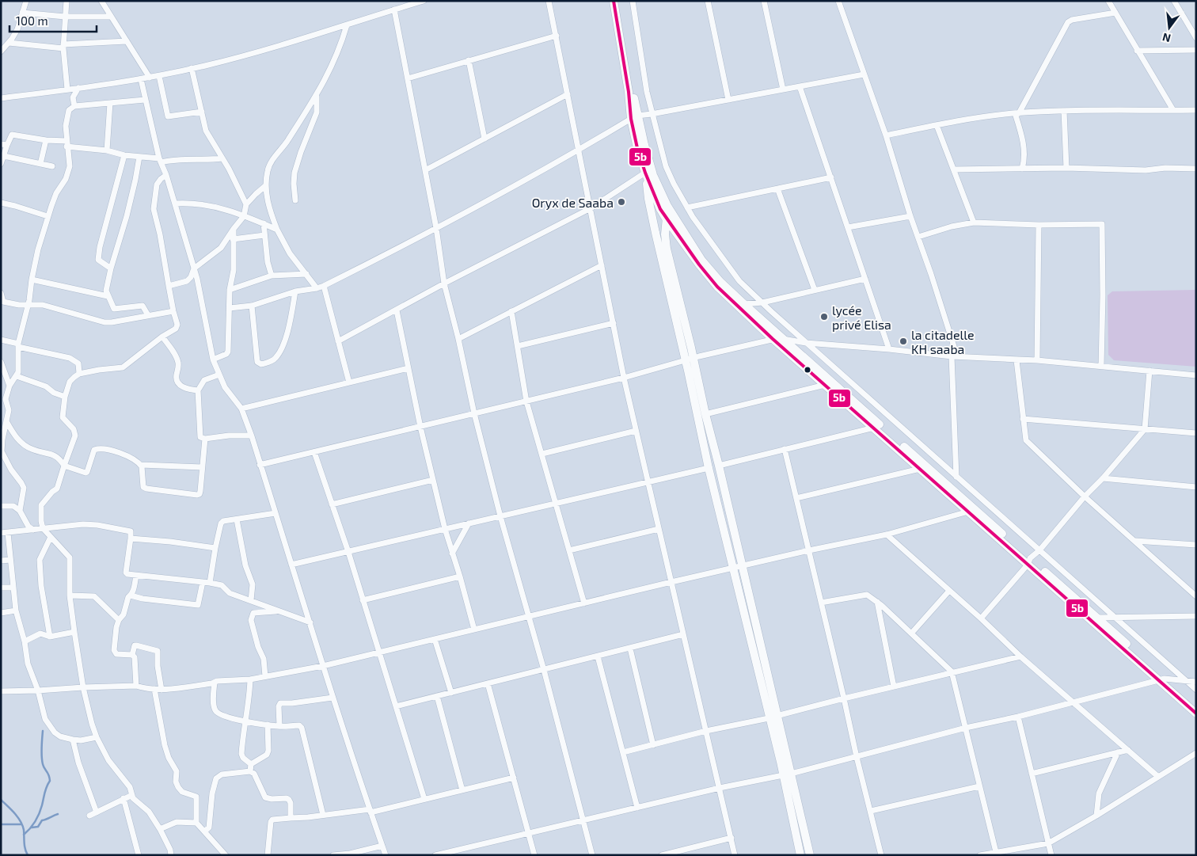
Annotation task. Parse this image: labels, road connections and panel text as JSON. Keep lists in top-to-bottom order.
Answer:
{
  "places": ["Oryx de Saaba", "lycée privé Elisa", "la citadelle KH saaba"],
  "lines": ["transit line 5b"],
  "scale_bar": "100 m",
  "north": "bottom"
}
